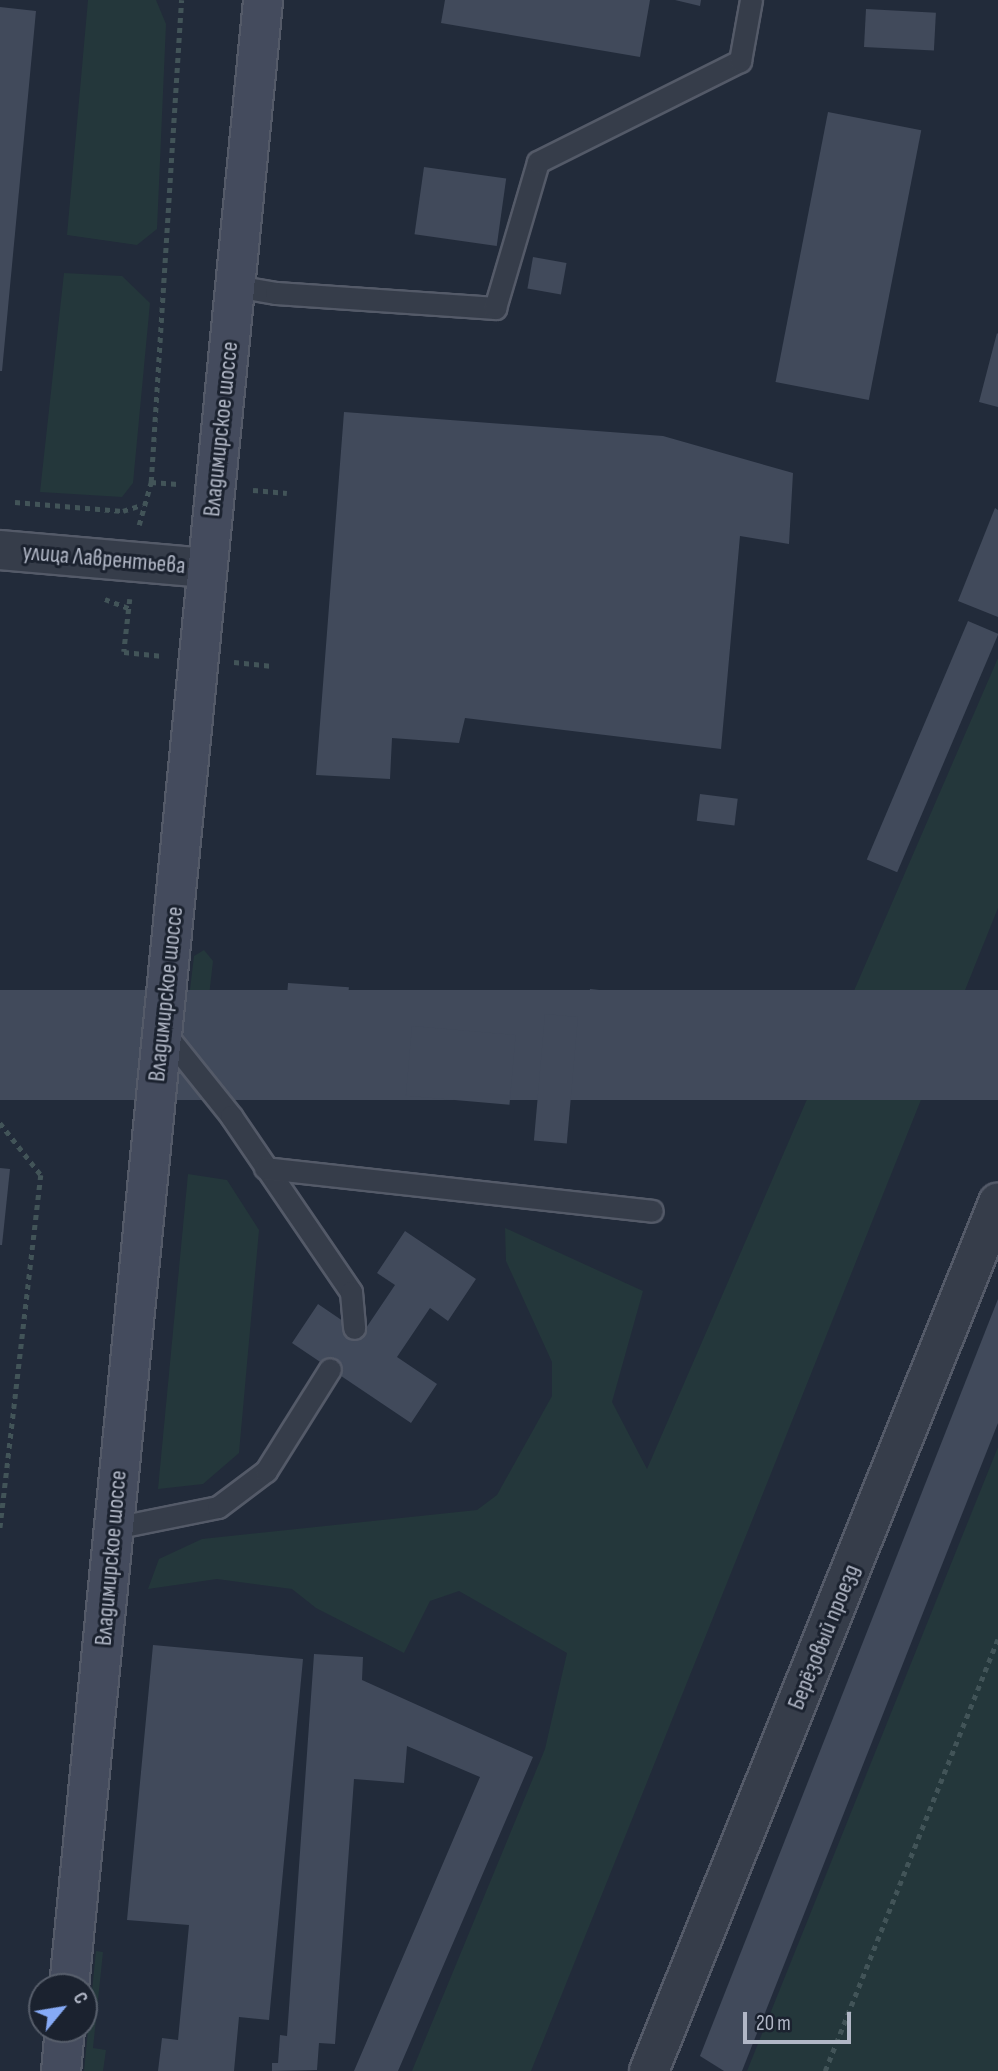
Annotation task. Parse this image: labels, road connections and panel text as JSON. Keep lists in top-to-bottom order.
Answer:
{
  "streets": {
    "main road": ["Владимирское шоссе"],
    "street": ["улица Лаврентьева", "Берёзовый проезд"]
  },
  "crossings": [
    ["Владимирское шоссе", "улица Лаврентьева"]
  ],
  "scale_bar": "20 m",
  "north": "top right"
}
